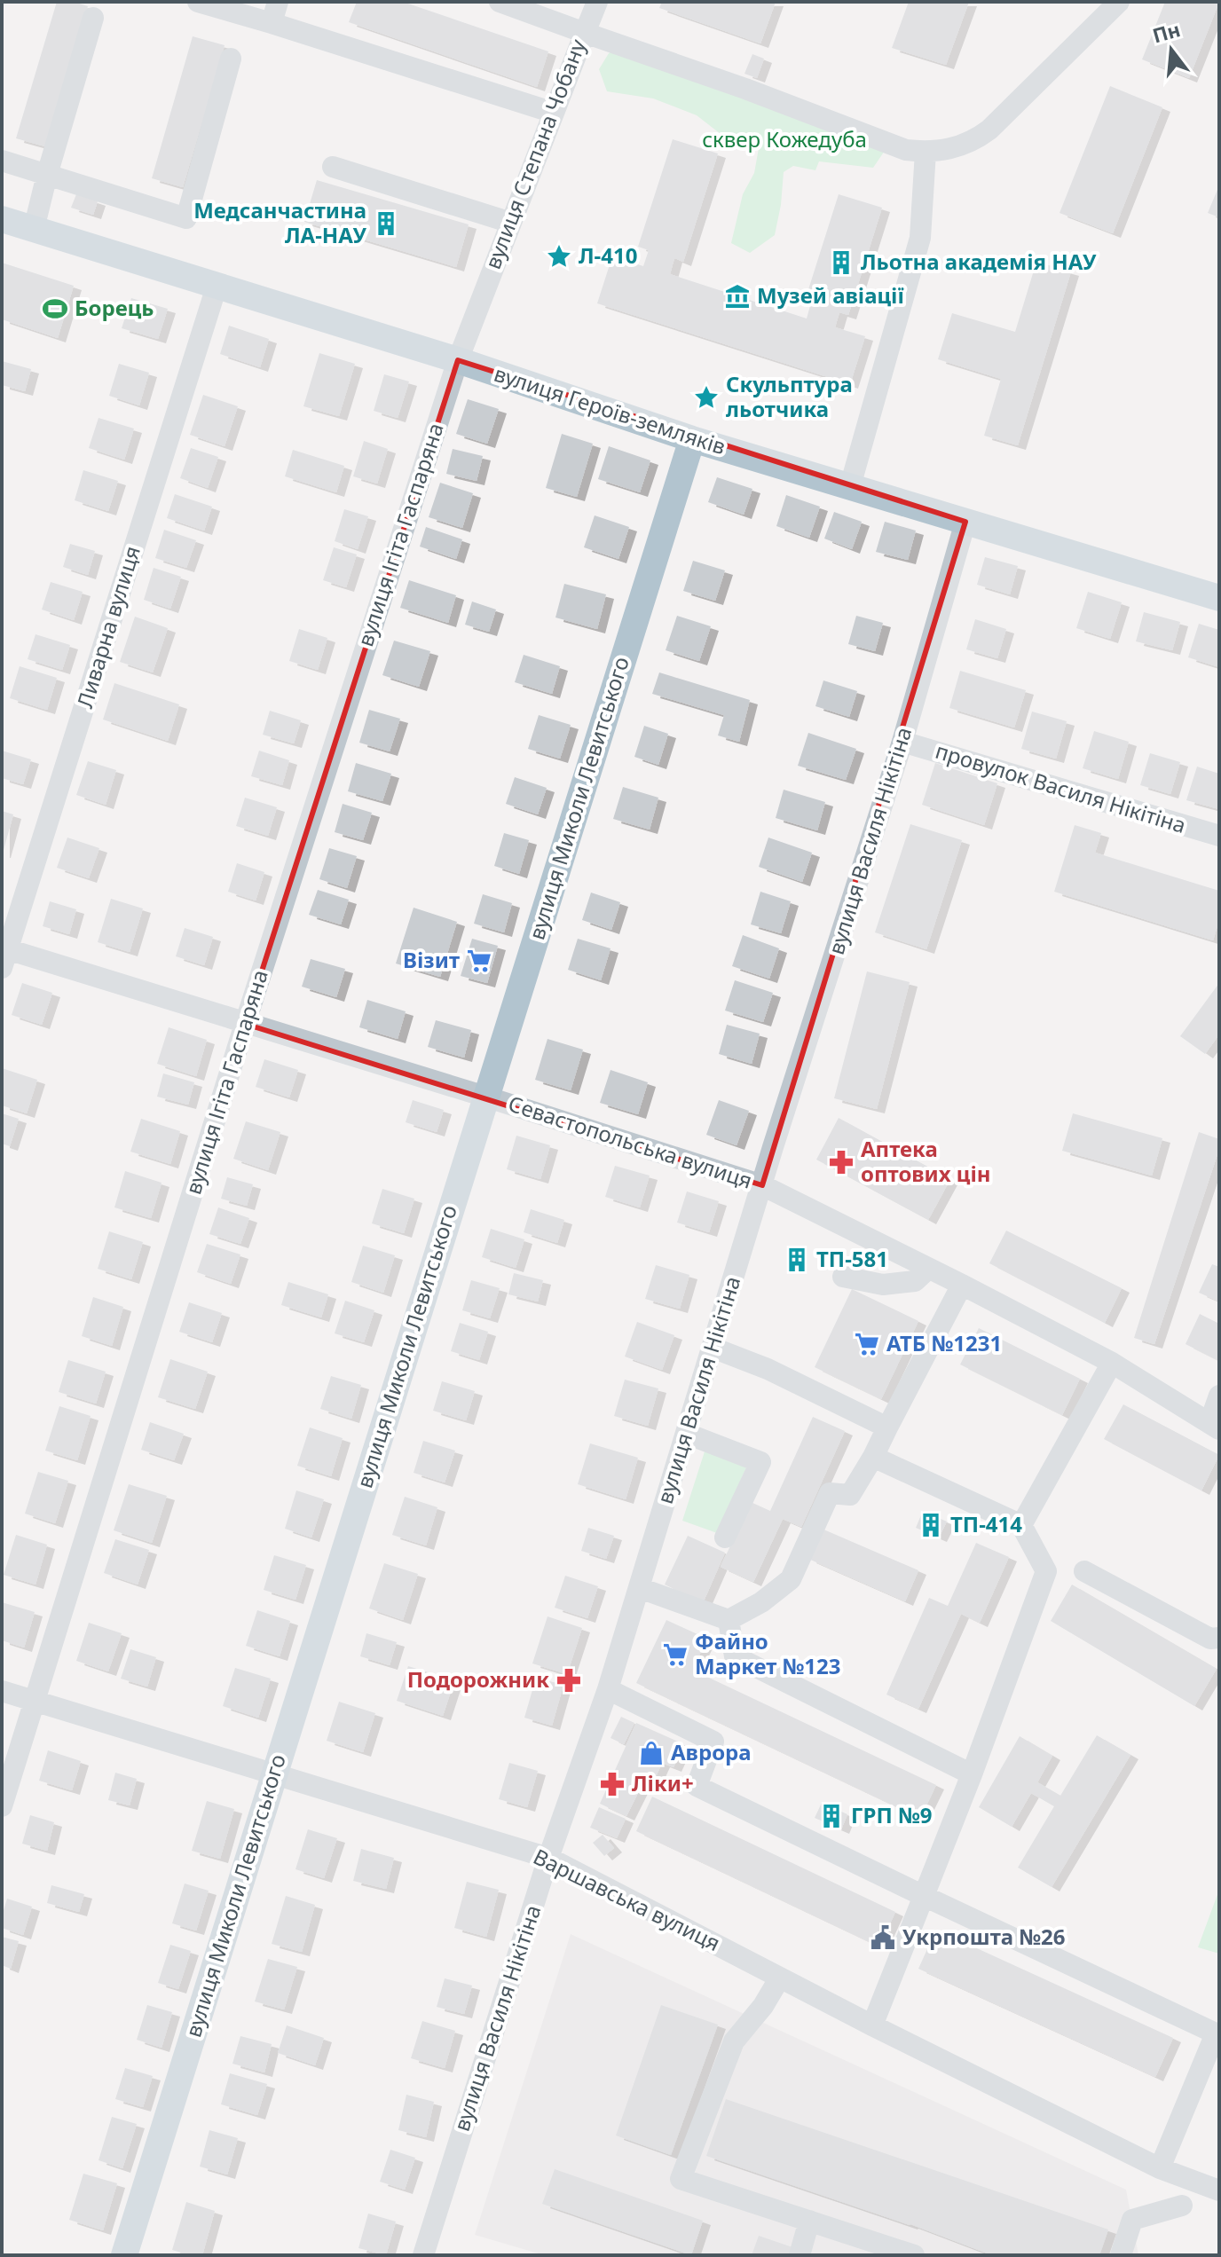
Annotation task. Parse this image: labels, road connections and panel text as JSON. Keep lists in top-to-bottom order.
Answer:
{
  "streets": {
    "main road": ["вулиця Героїв-земляків", "вулиця Миколи Левитського"],
    "street": [
      "вулиця Степана Чобану",
      "вулиця Ігіта Гаспаряна",
      "Ливарна вулиця",
      "провулок Василя Нікітіна",
      "вулиця Василя Нікітіна",
      "Севастопольська вулиця",
      "Варшавська вулиця"
    ]
  },
  "crossings": [
    ["вулиця Степана Чобану", "вулиця Героїв-земляків"],
    ["вулиця Степана Чобану", "вулиця Ігіта Гаспаряна"],
    ["вулиця Героїв-земляків", "вулиця Ігіта Гаспаряна"],
    ["вулиця Героїв-земляків", "Ливарна вулиця"],
    ["вулиця Героїв-земляків", "вулиця Миколи Левитського"],
    ["вулиця Героїв-земляків", "вулиця Василя Нікітіна"],
    ["вулиця Ігіта Гаспаряна", "Севастопольська вулиця"],
    ["вулиця Ігіта Гаспаряна", "Варшавська вулиця"],
    ["Ливарна вулиця", "Севастопольська вулиця"],
    ["провулок Василя Нікітіна", "вулиця Василя Нікітіна"],
    ["вулиця Миколи Левитського", "Севастопольська вулиця"],
    ["вулиця Миколи Левитського", "Варшавська вулиця"],
    ["вулиця Василя Нікітіна", "Севастопольська вулиця"],
    ["вулиця Василя Нікітіна", "Варшавська вулиця"]
  ],
  "parks": ["сквер Кожедуба"],
  "places": {
    "building": [
      "Медсанчастина ЛА-НАУ",
      "Льотна академія НАУ",
      "ТП-581",
      "ТП-414",
      "ГРП №9"
    ],
    "place": ["Л-410", "Скульптура льотчика"],
    "museum": ["Музей авіації"],
    "sports": ["Борець"],
    "supermarket": ["Візит", "АТБ №1231", "Файно Маркет №123"],
    "pharmacy": ["Аптека оптових цін", "Подорожник", "Ліки+"],
    "shop": ["Аврора"],
    "public building": ["Укрпошта №26"]
  },
  "north": "top"
}
